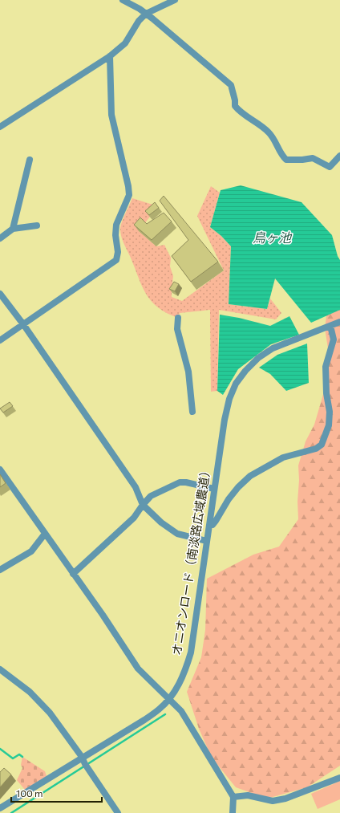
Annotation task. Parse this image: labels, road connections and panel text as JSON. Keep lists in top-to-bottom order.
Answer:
{
  "streets": {
    "street": ["オニオンロード（南淡路広域農道）"]
  },
  "water": ["鳥ヶ池"],
  "scale_bar": "100 m"
}
